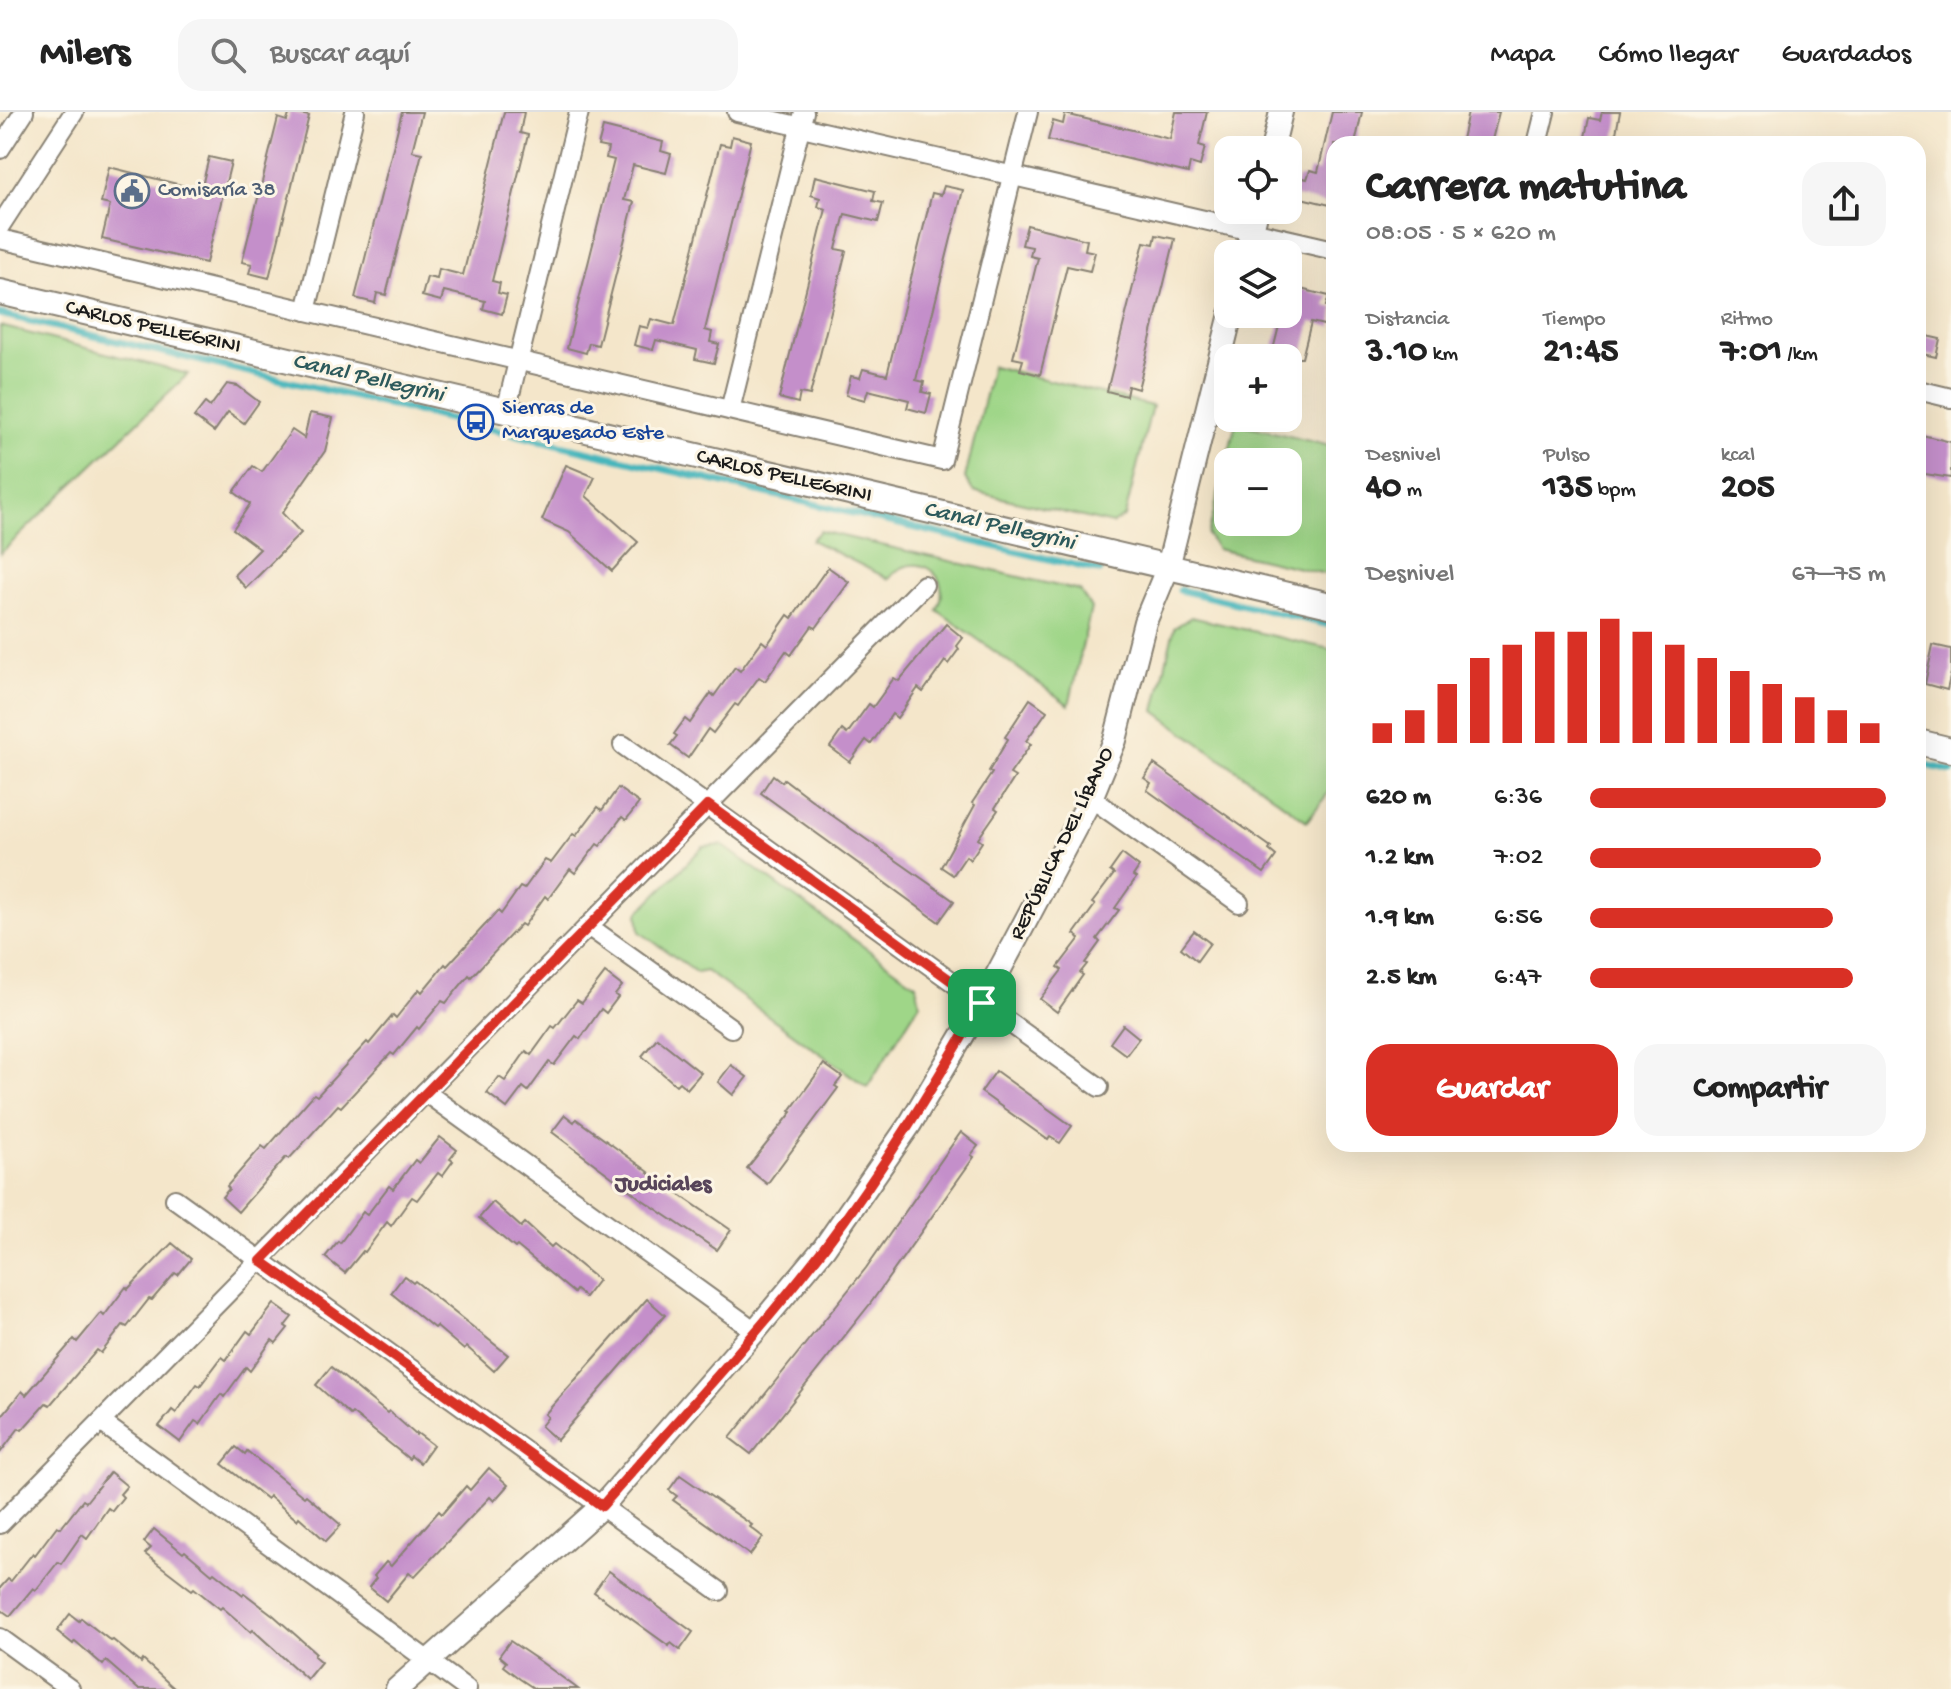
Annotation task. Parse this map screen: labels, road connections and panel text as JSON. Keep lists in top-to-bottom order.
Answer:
{
  "streets": {
    "main road": ["CARLOS PELLEGRINI"],
    "street": ["REPÚBLICA DEL LÍBANO"]
  },
  "crossings": [
    ["CARLOS PELLEGRINI", "REPÚBLICA DEL LÍBANO"]
  ],
  "districts": ["Judiciales"],
  "water": ["Canal Pellegrini"],
  "places": {
    "public building": ["Comisaría 38"],
    "bus stop": ["Sierras de Marquesado Este"]
  },
  "page": {
    "header": "Milers",
    "search": "Buscar aquí",
    "nav": ["Mapa", "Cómo llegar", "Guardados"],
    "map_buttons": ["+", "−"],
    "heading": ["Carrera matutina", "08:05 · 5 × 620 m"],
    "stats": [
      ["Distancia", "3.10 km"],
      ["Tiempo", "21:45"],
      ["Ritmo", "7:01 /km"],
      ["Desnivel", "40 m"],
      ["Pulso", "135 bpm"],
      ["kcal", "205"]
    ],
    "chart": ["Desnivel", "67–75 m"],
    "list": [
      {
        "name": "620 m",
        "note": "6:36"
      },
      {
        "name": "1.2 km",
        "note": "7:02"
      },
      {
        "name": "1.9 km",
        "note": "6:56"
      },
      {
        "name": "2.5 km",
        "note": "6:47"
      }
    ],
    "buttons": ["Guardar", "Compartir"]
  }
}
